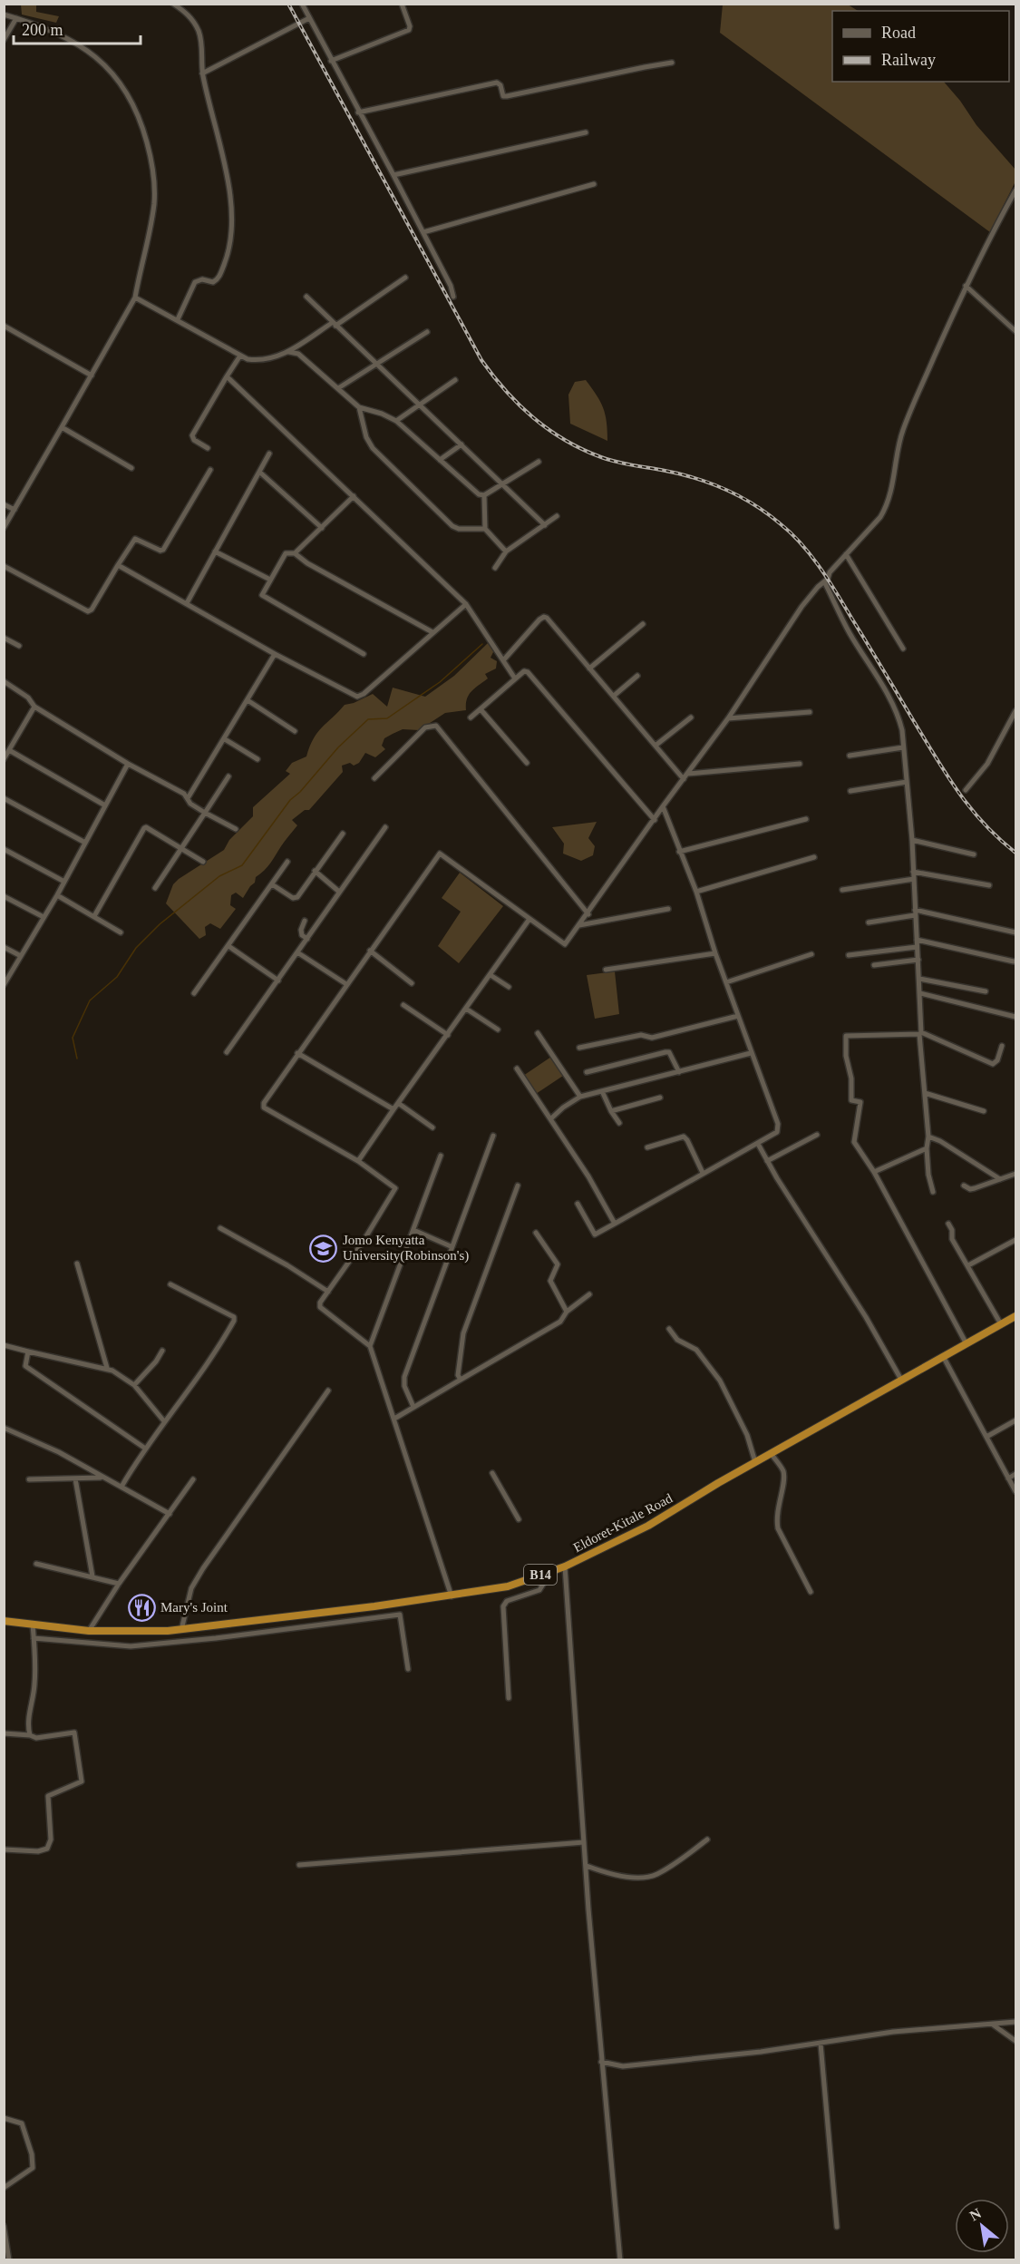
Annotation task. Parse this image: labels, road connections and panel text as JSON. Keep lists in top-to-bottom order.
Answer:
{
  "streets": {
    "highway": ["Eldoret-Kitale Road", "B14"]
  },
  "places": {
    "school or university": ["Jomo Kenyatta University(Robinson's)"],
    "restaurant": ["Mary's Joint"]
  },
  "legend": ["Road", "Railway"],
  "scale_bar": "200 m",
  "north": "top left"
}
